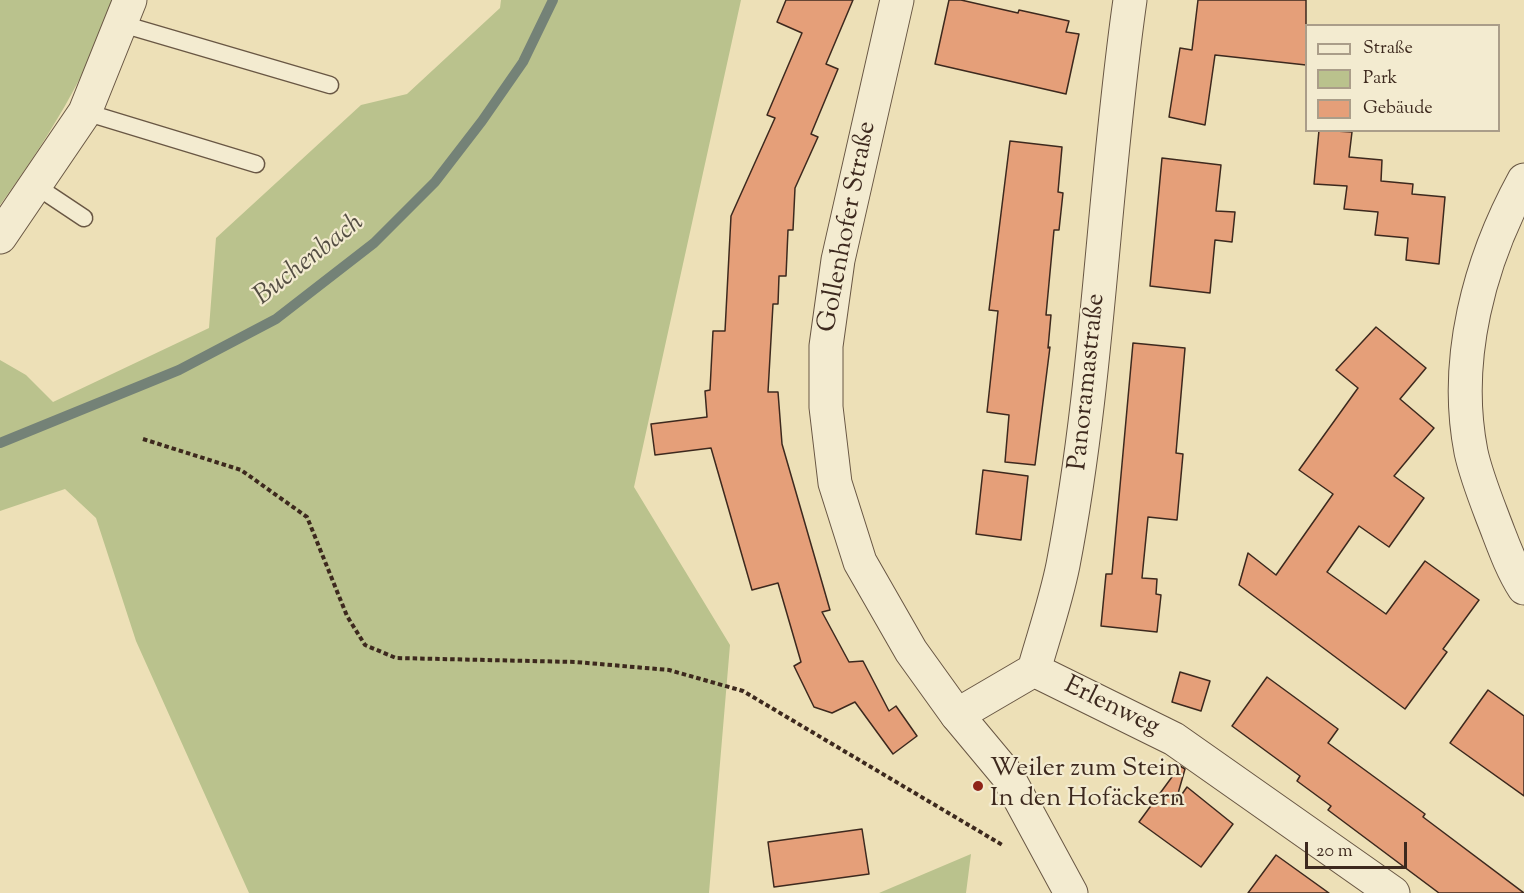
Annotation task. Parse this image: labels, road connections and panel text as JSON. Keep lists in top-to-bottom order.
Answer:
{
  "streets": {
    "street": ["Gollenhofer Straße", "Panoramastraße", "Erlenweg"]
  },
  "crossings": [
    ["Panoramastraße", "Erlenweg"]
  ],
  "water": ["Buchenbach"],
  "places": ["Weiler zum Stein In den Hofäckern"],
  "legend": ["Straße", "Park", "Gebäude"],
  "scale_bar": "20 m"
}
